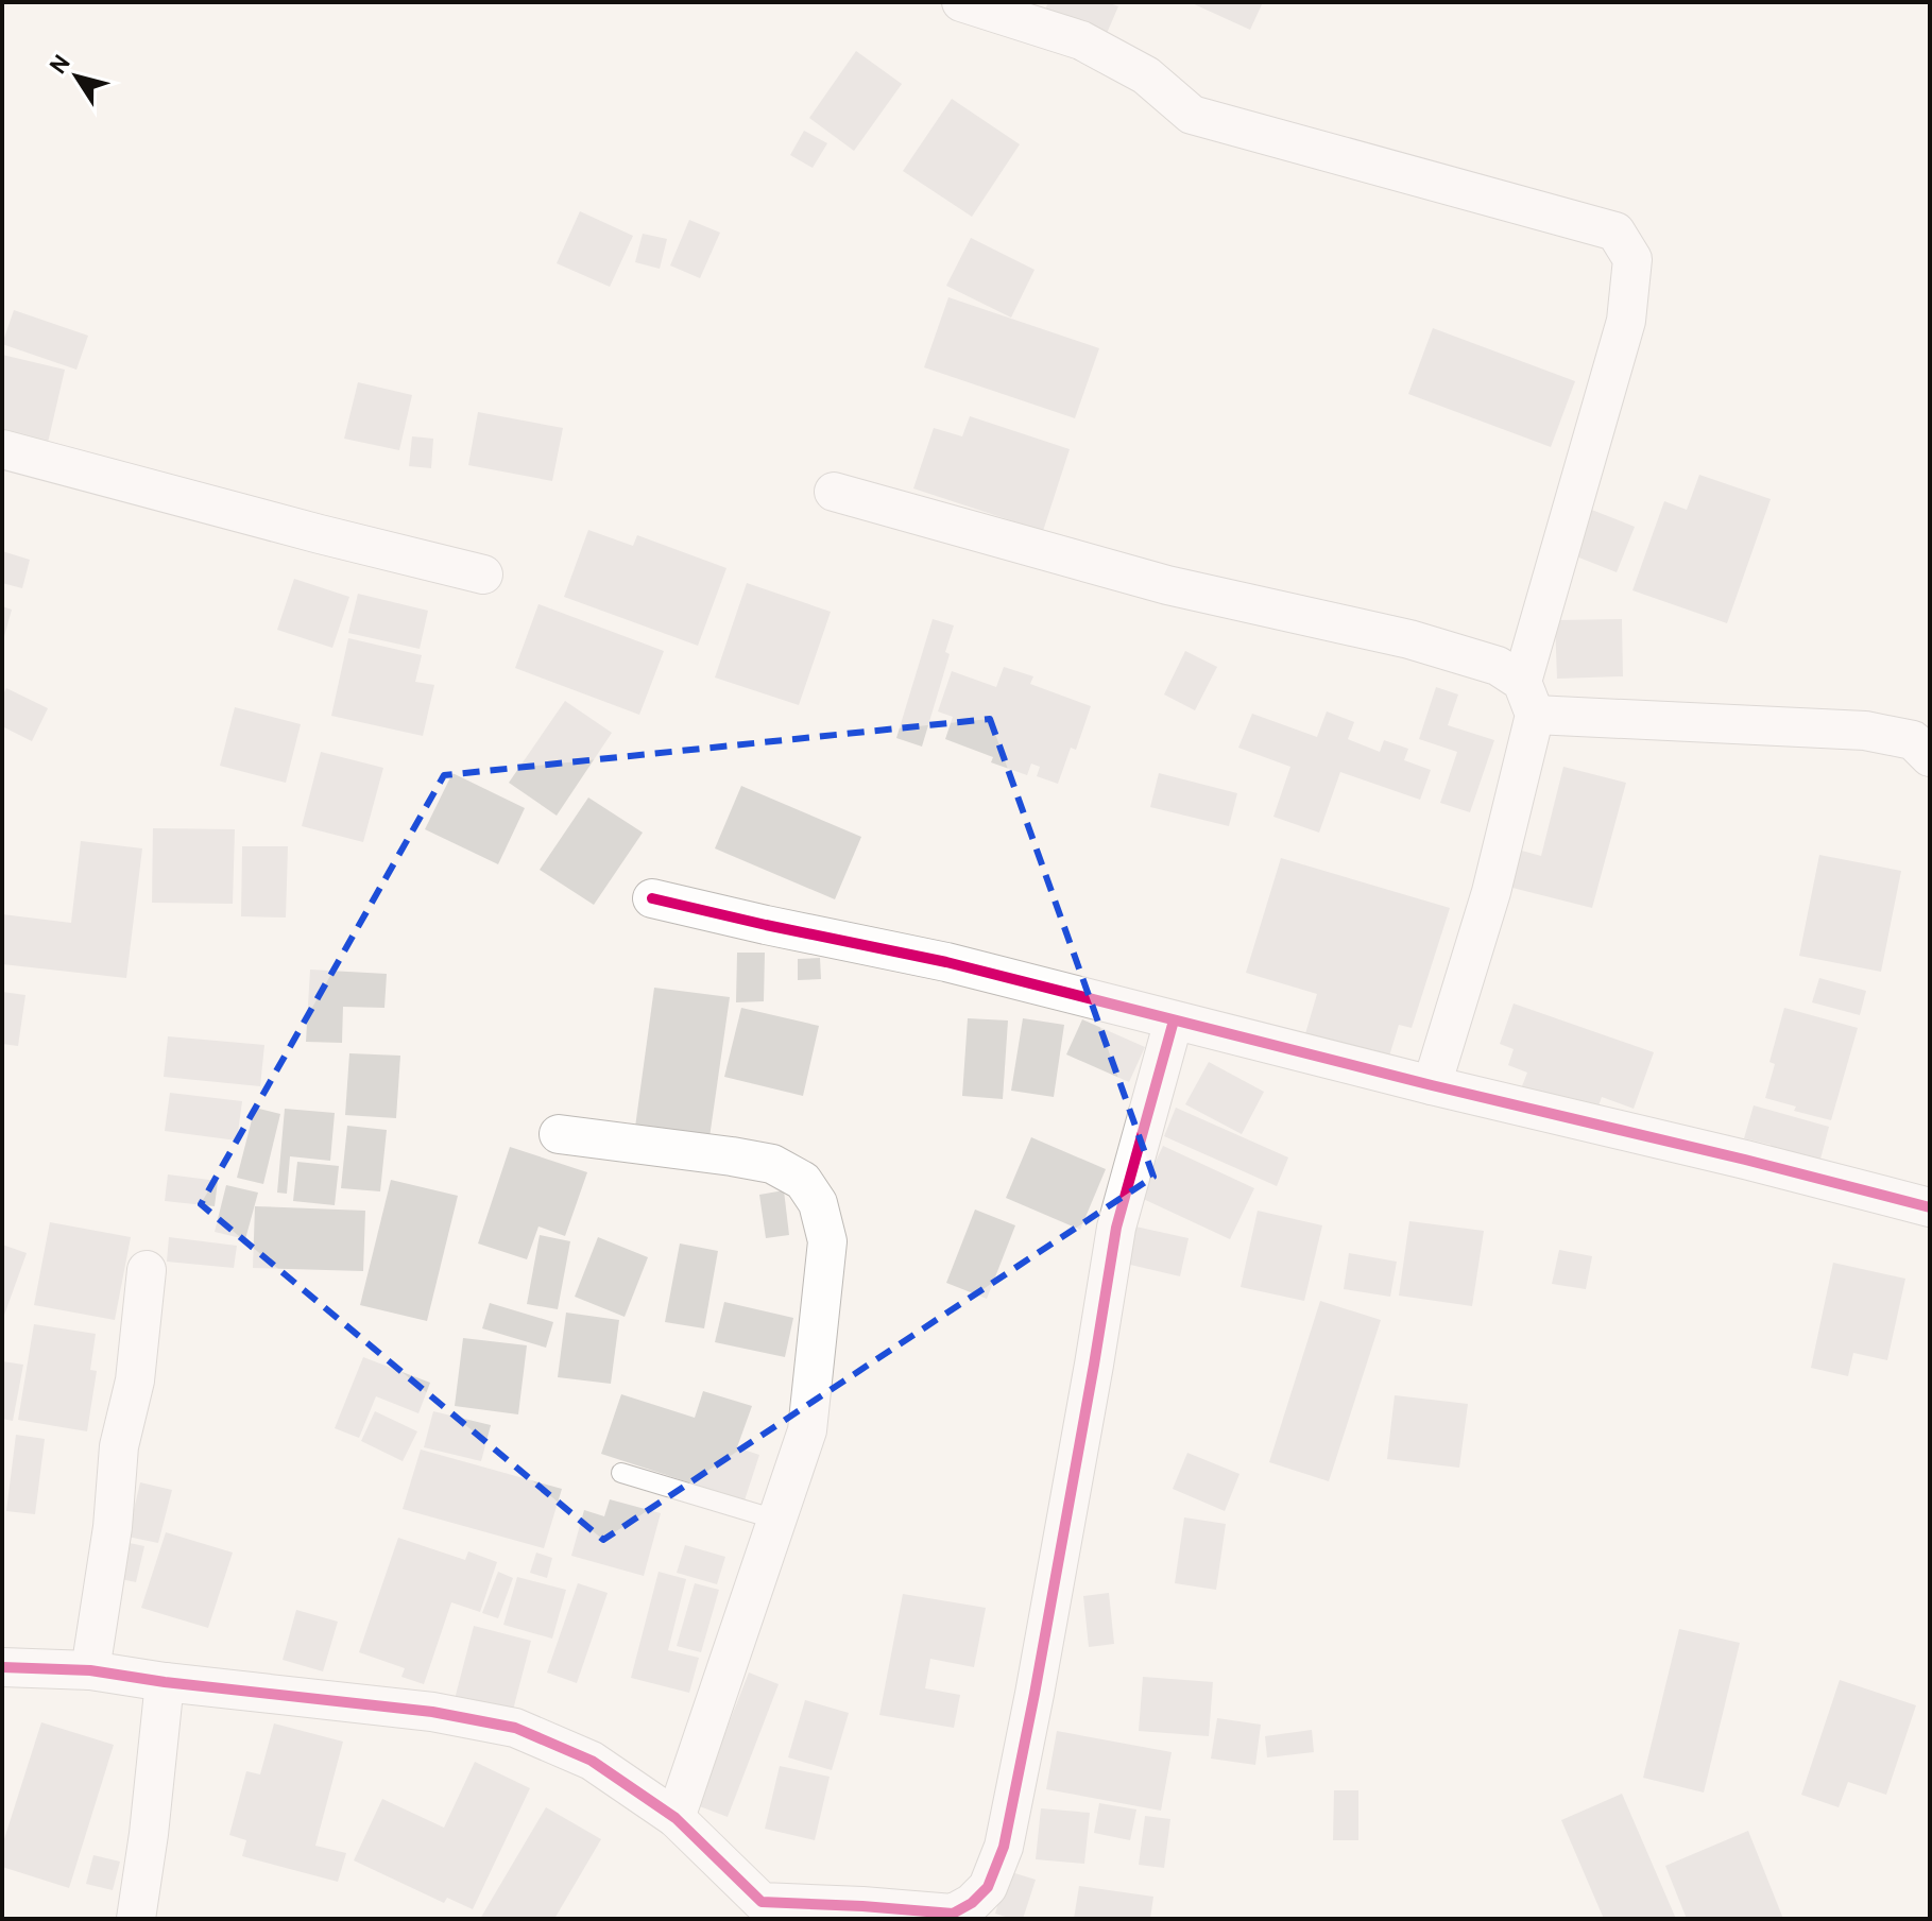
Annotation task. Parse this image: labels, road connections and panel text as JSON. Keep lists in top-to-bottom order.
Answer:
{
  "north": "top left"
}
